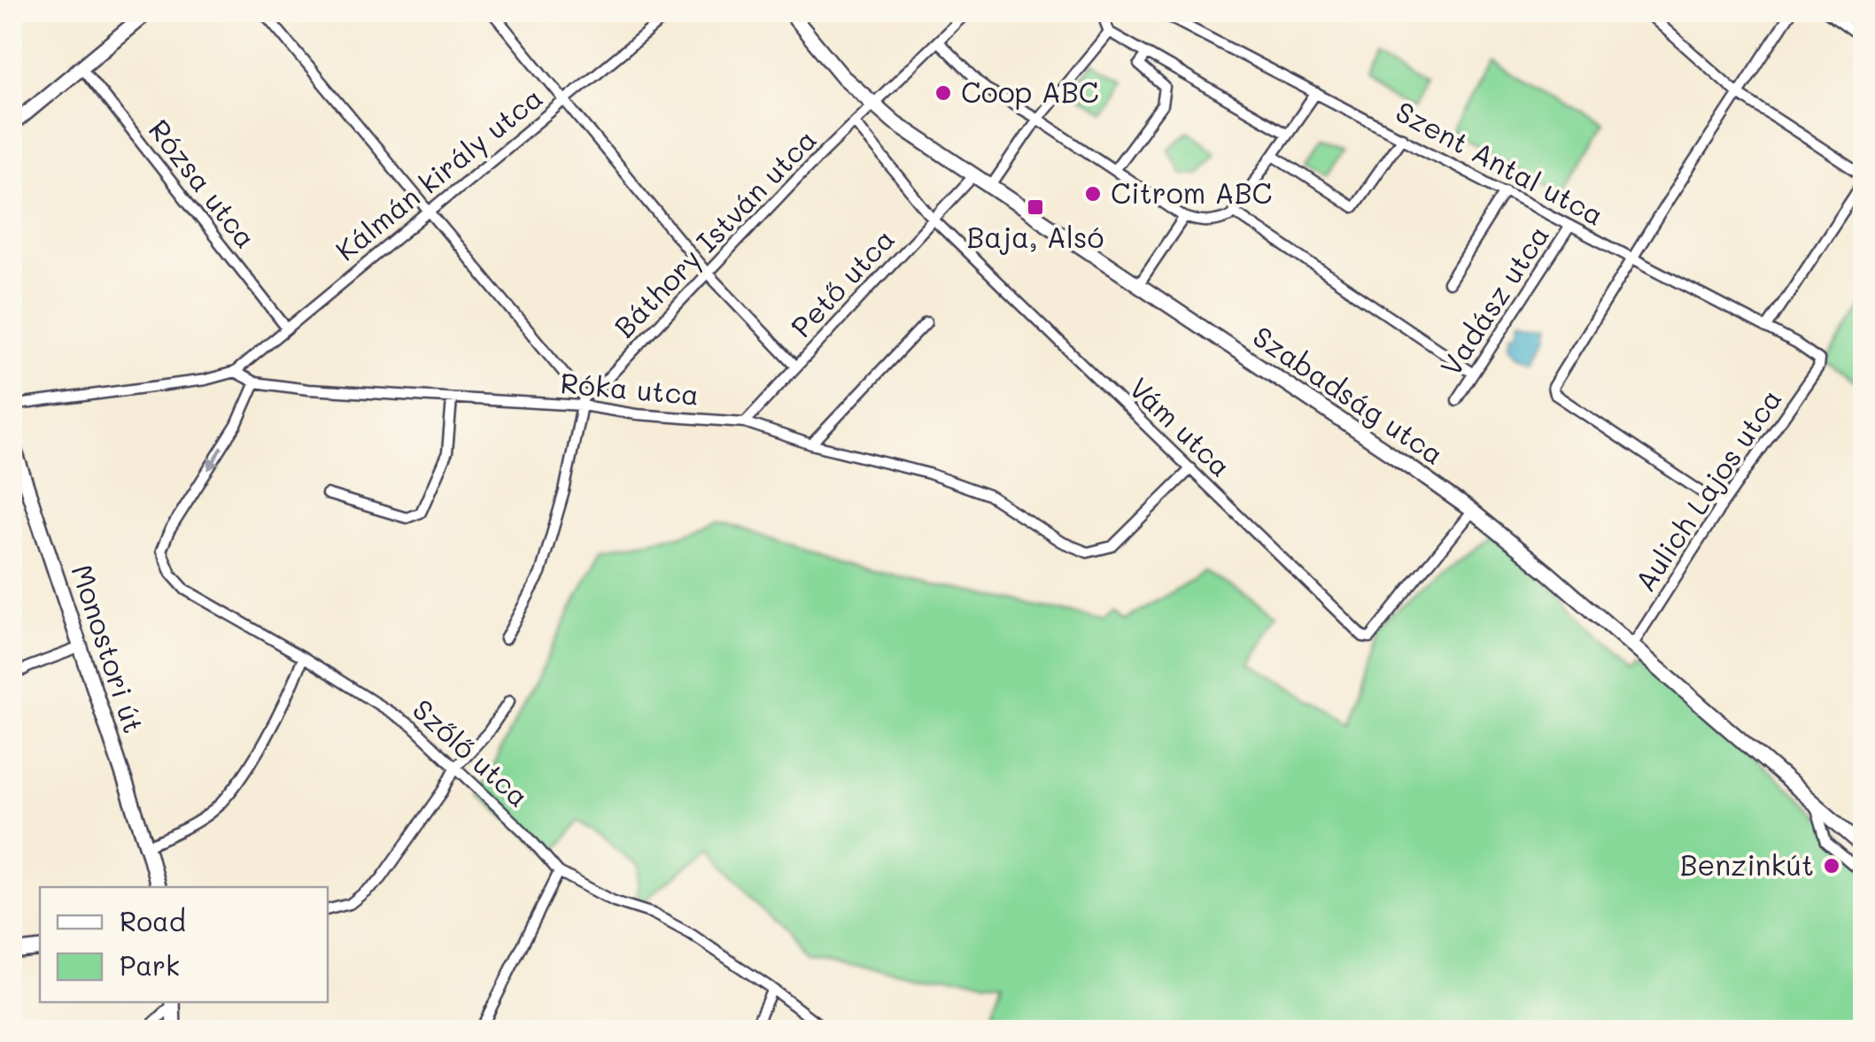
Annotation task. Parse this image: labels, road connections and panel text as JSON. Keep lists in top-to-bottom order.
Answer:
{
  "streets": {
    "main road": ["Szabadság utca", "Monostori út"],
    "street": [
      "Szent Antal utca",
      "Kálmán király utca",
      "Rózsa utca",
      "Báthory István utca",
      "Pető utca",
      "Vadász utca",
      "Róka utca",
      "Vám utca",
      "Aulich Lajos utca",
      "Szőlő utca"
    ]
  },
  "crossings": [
    ["Szent Antal utca", "Vadász utca"],
    ["Szent Antal utca", "Aulich Lajos utca"],
    ["Kálmán király utca", "Rózsa utca"],
    ["Kálmán király utca", "Róka utca"],
    ["Báthory István utca", "Róka utca"],
    ["Báthory István utca", "Szabadság utca"],
    ["Báthory István utca", "Vám utca"],
    ["Pető utca", "Róka utca"],
    ["Pető utca", "Szabadság utca"],
    ["Pető utca", "Vám utca"],
    ["Róka utca", "Vám utca"],
    ["Róka utca", "Szőlő utca"],
    ["Szabadság utca", "Vám utca"],
    ["Szabadság utca", "Aulich Lajos utca"]
  ],
  "places": {
    "other": ["Coop ABC", "Citrom ABC", "Benzinkút"],
    "transit": ["Baja, Alsó"]
  },
  "legend": ["Road", "Park"]
}
